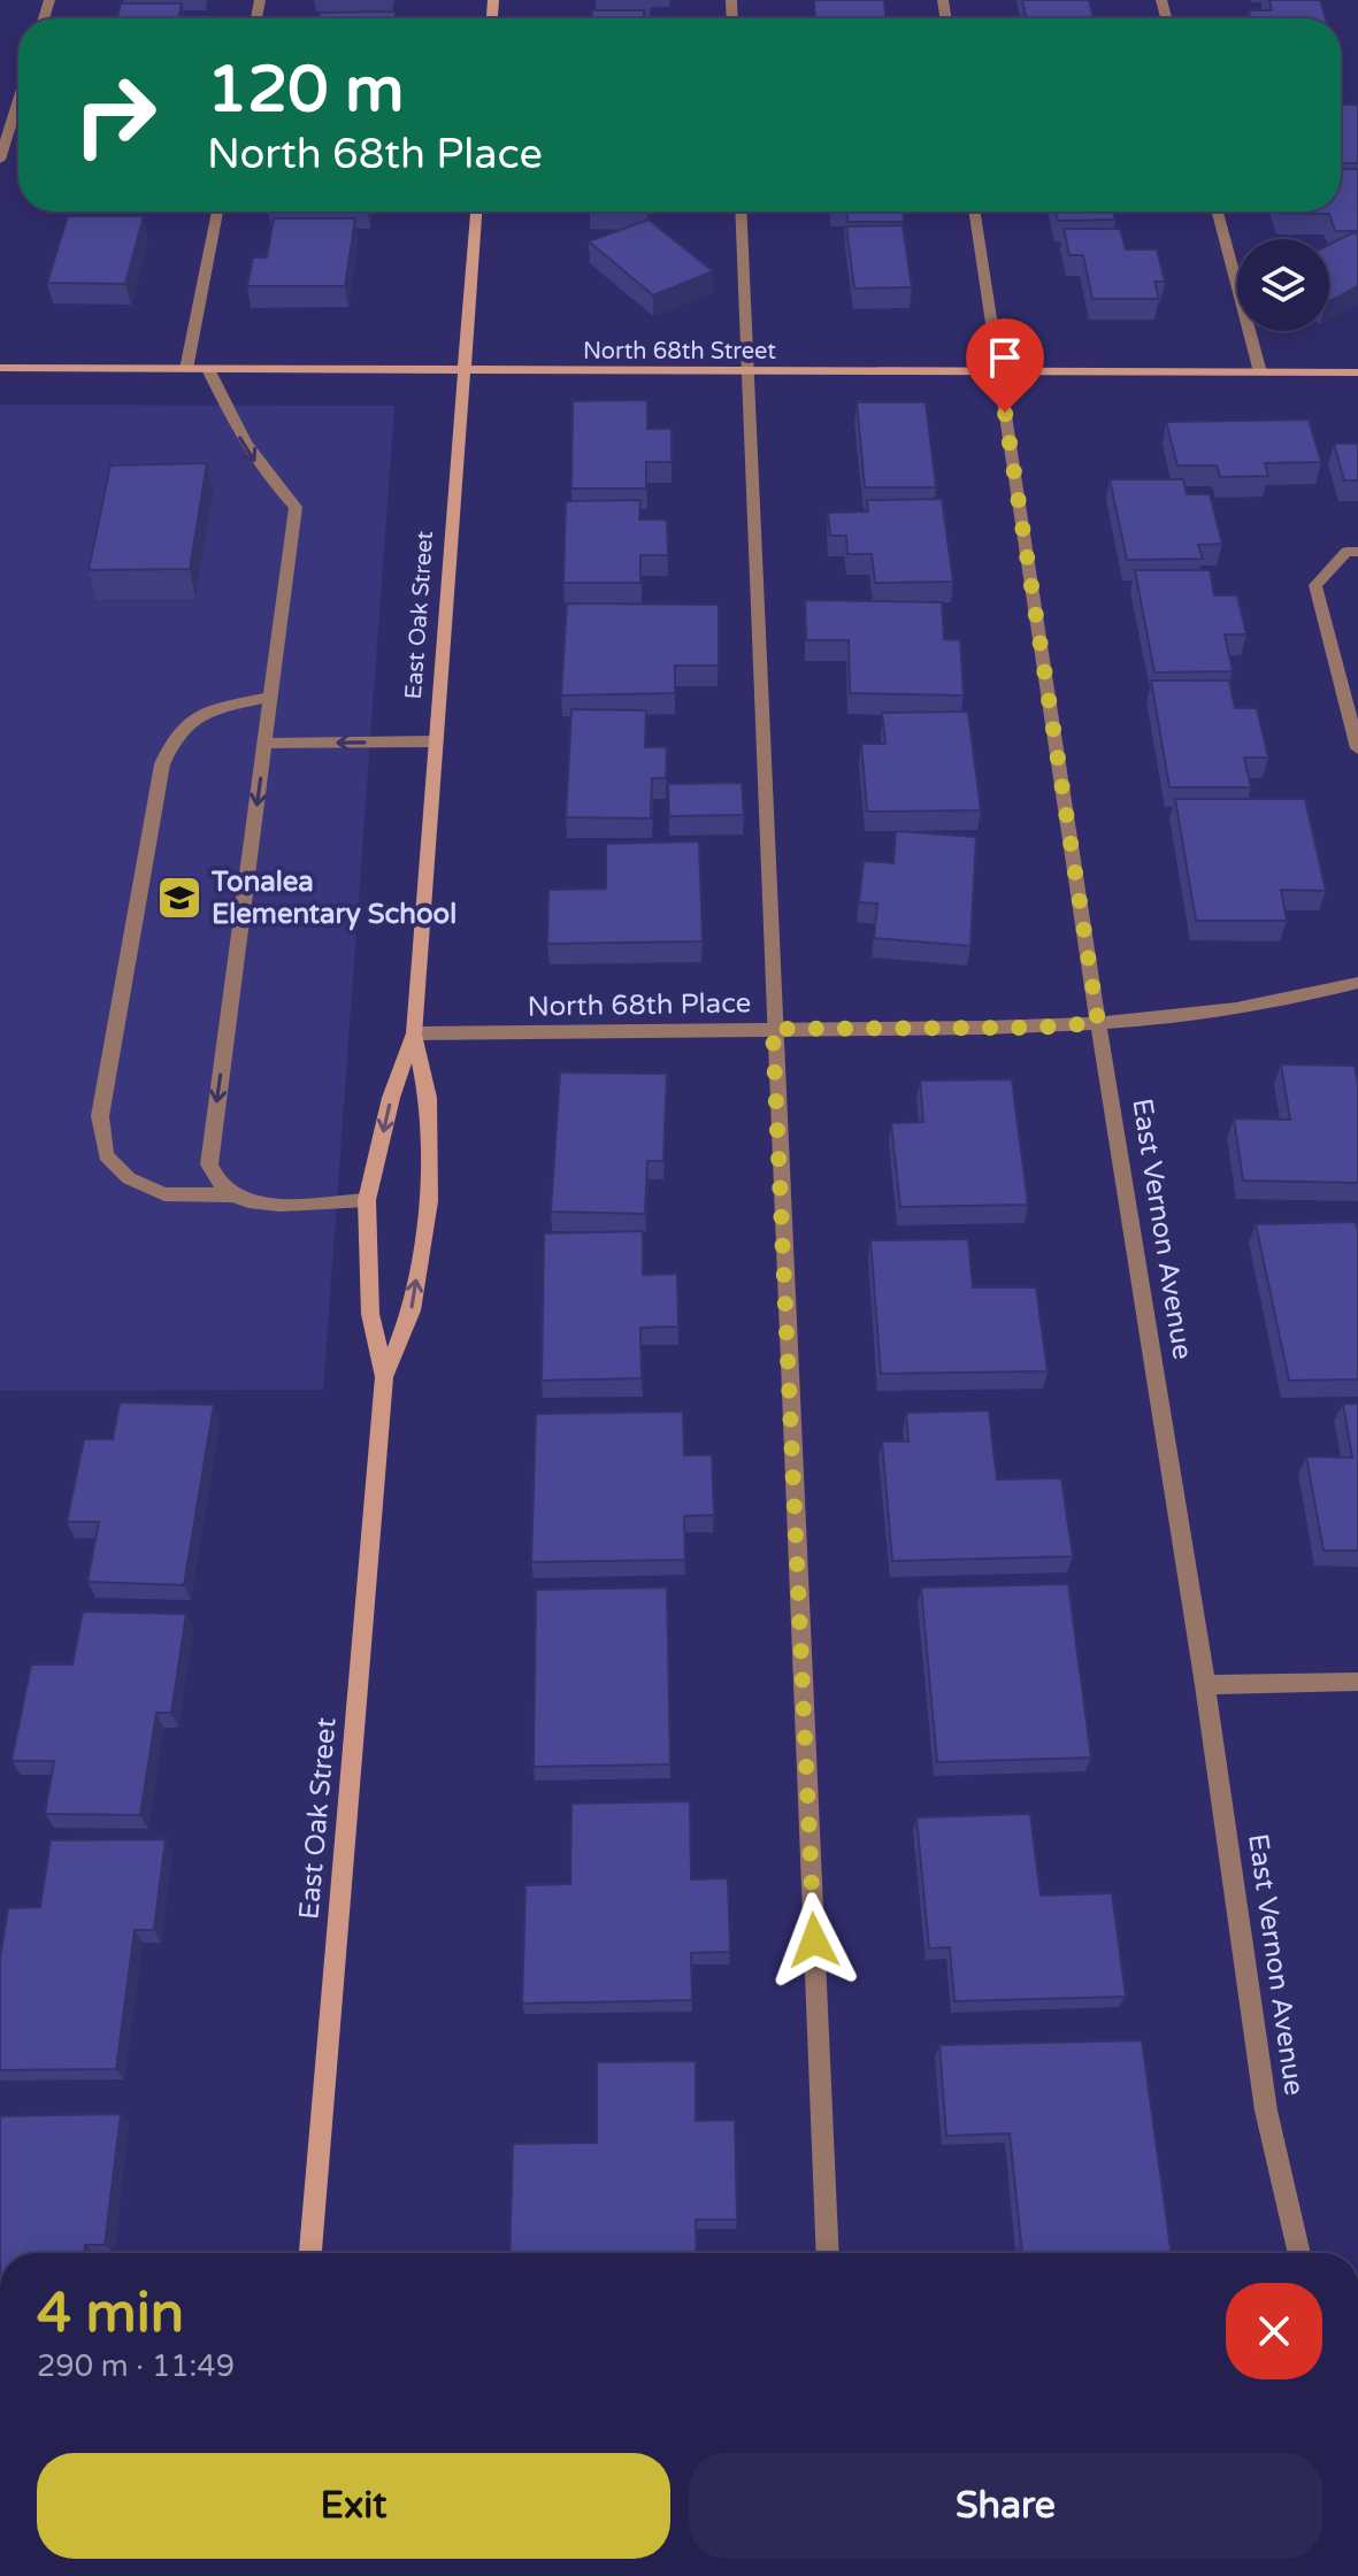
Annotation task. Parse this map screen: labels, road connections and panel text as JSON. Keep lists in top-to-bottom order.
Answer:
{
  "streets": {
    "street": [
      "North 68th Street",
      "East Oak Street",
      "North 68th Place",
      "East Vernon Avenue"
    ]
  },
  "crossings": [
    ["North 68th Street", "East Oak Street"],
    ["North 68th Street", "East Vernon Avenue"],
    ["East Oak Street", "North 68th Place"],
    ["North 68th Place", "East Vernon Avenue"]
  ],
  "places": {
    "school or university": ["Tonalea Elementary School"]
  },
  "page": {
    "turn": ["120 m", "North 68th Place"],
    "heading": ["4 min", "290 m · 11:49"],
    "buttons": ["Exit", "Share"]
  }
}
